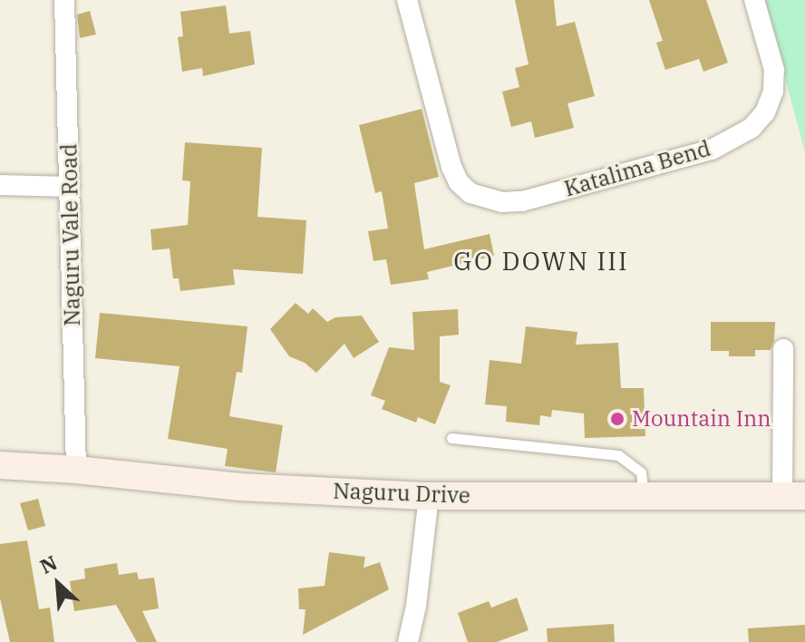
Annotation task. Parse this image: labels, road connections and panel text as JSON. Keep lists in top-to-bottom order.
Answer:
{
  "streets": {
    "street": ["Katalima Bend", "Naguru Vale Road", "Naguru Drive"]
  },
  "crossings": [
    ["Naguru Vale Road", "Naguru Drive"]
  ],
  "districts": ["GO DOWN III"],
  "places": ["Mountain Inn"],
  "north": "top left"
}
